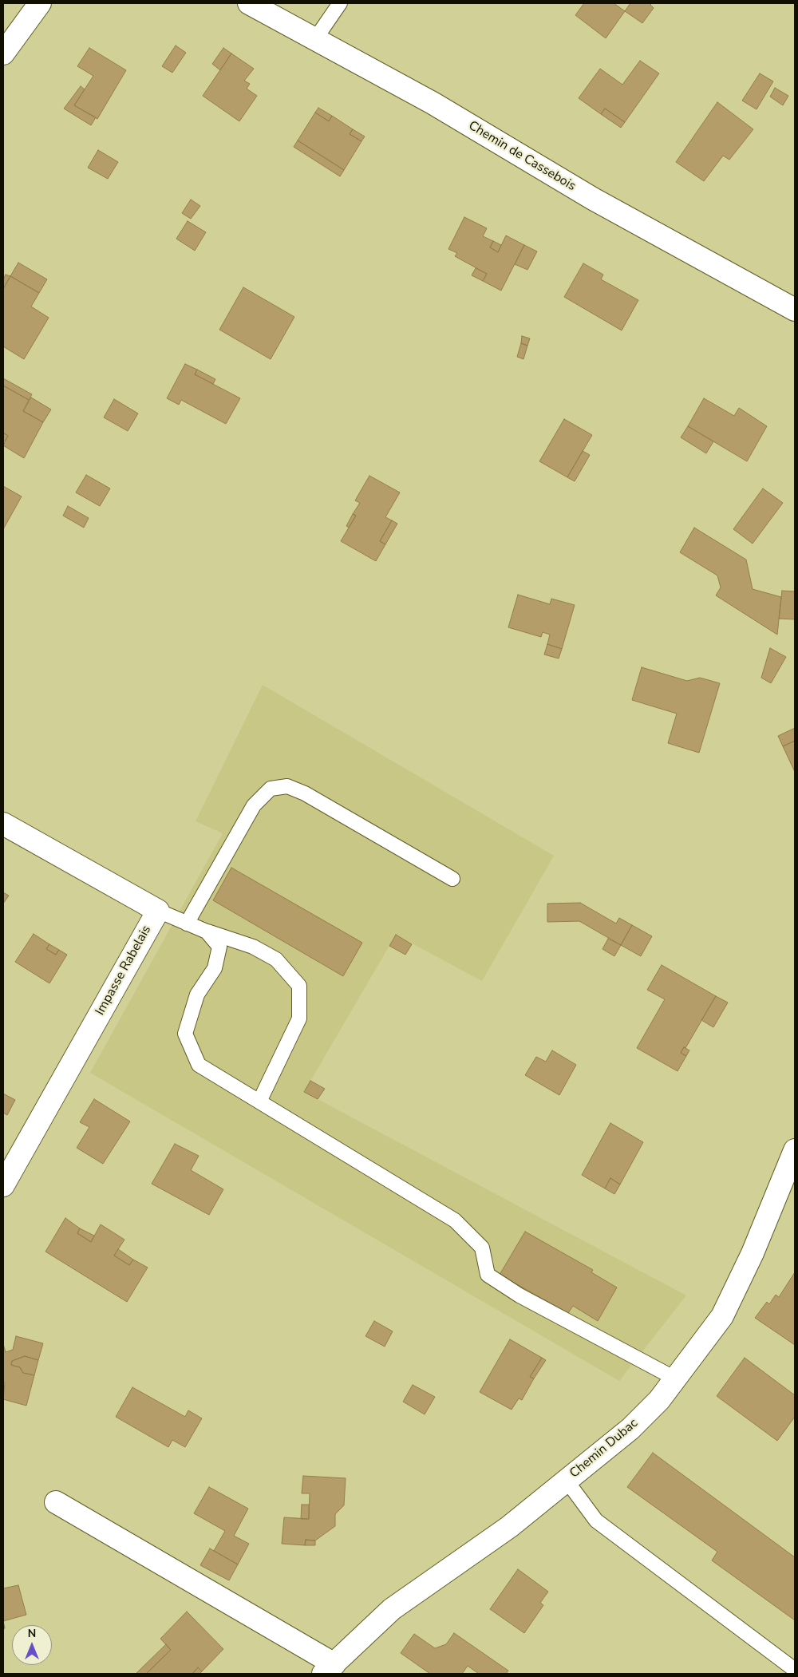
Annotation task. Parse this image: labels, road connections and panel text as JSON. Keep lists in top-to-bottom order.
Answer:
{
  "streets": {
    "street": ["Chemin de Cassebois", "Impasse Rabelais", "Chemin Dubac"]
  },
  "north": "top"
}
